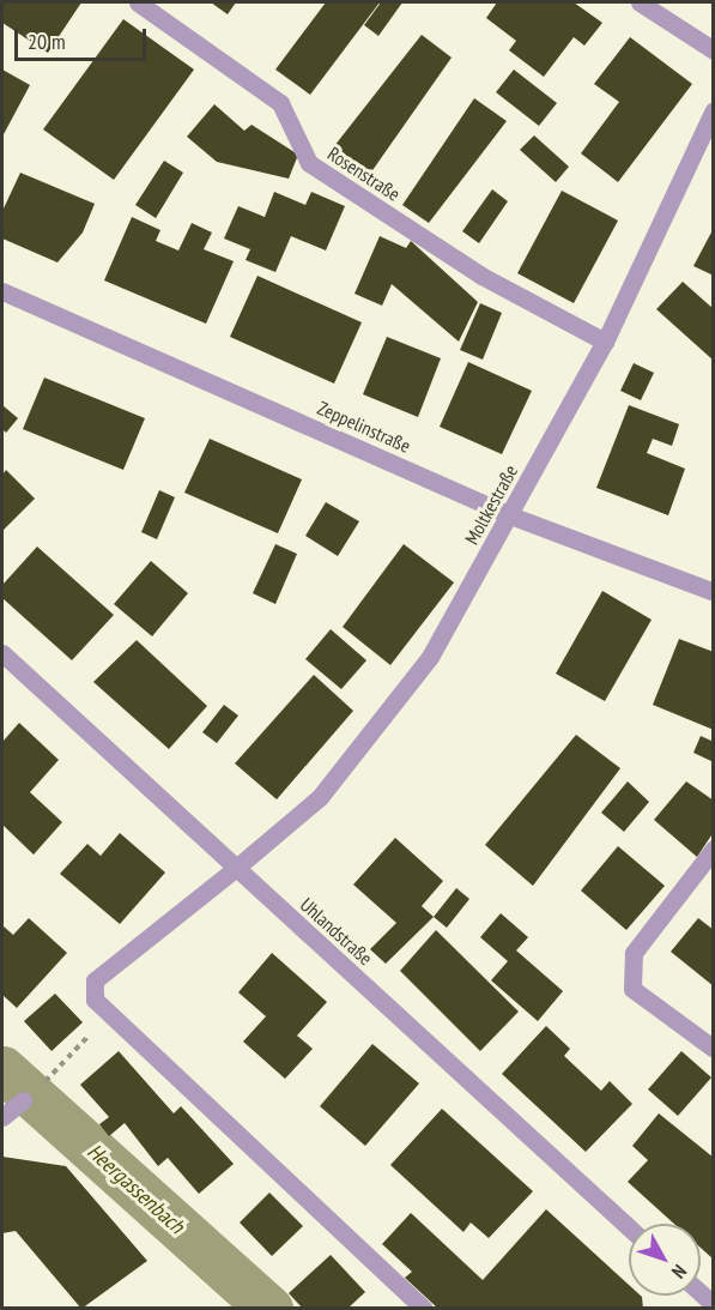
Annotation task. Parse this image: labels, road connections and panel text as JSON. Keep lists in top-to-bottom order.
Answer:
{
  "streets": {
    "street": [
      "Rosenstraße",
      "Zeppelinstraße",
      "Moltkestraße",
      "Uhlandstraße"
    ]
  },
  "crossings": [
    ["Rosenstraße", "Moltkestraße"],
    ["Zeppelinstraße", "Moltkestraße"],
    ["Moltkestraße", "Uhlandstraße"]
  ],
  "water": ["Heergassenbach"],
  "scale_bar": "20 m",
  "north": "bottom right"
}
